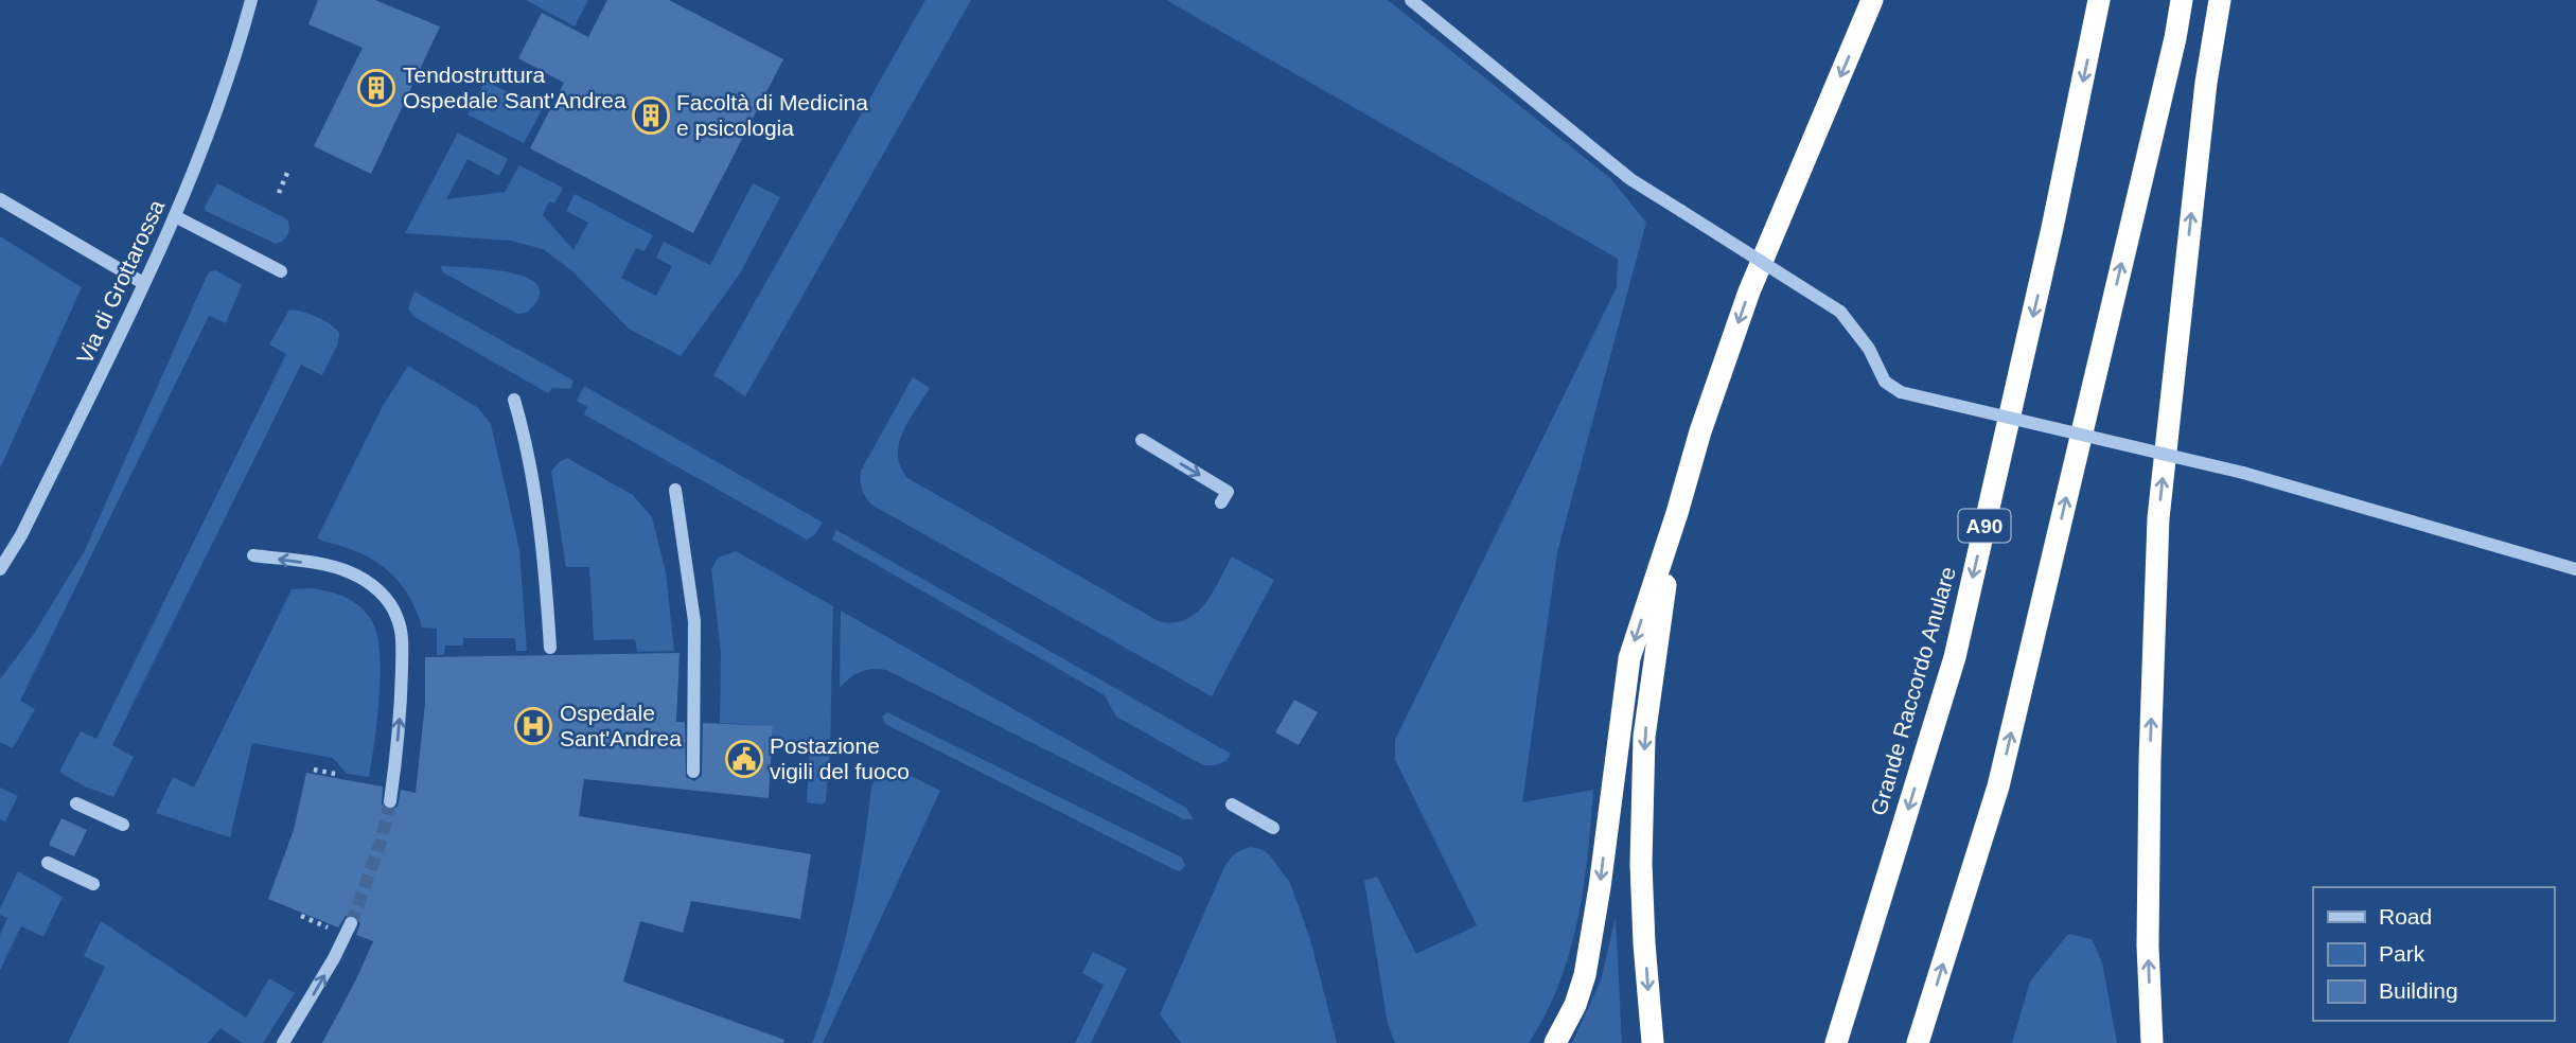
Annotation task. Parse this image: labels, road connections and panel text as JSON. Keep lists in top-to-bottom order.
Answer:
{
  "streets": {
    "highway": ["A90", "Grande Raccordo Anulare"],
    "street": ["Via di Grottarossa"]
  },
  "places": {
    "building": ["Tendostruttura Ospedale Sant'Andrea", "Facoltà di Medicina e psicologia"],
    "hospital": ["Ospedale Sant'Andrea"],
    "public building": ["Postazione vigili del fuoco"]
  },
  "legend": ["Road", "Park", "Building"]
}
